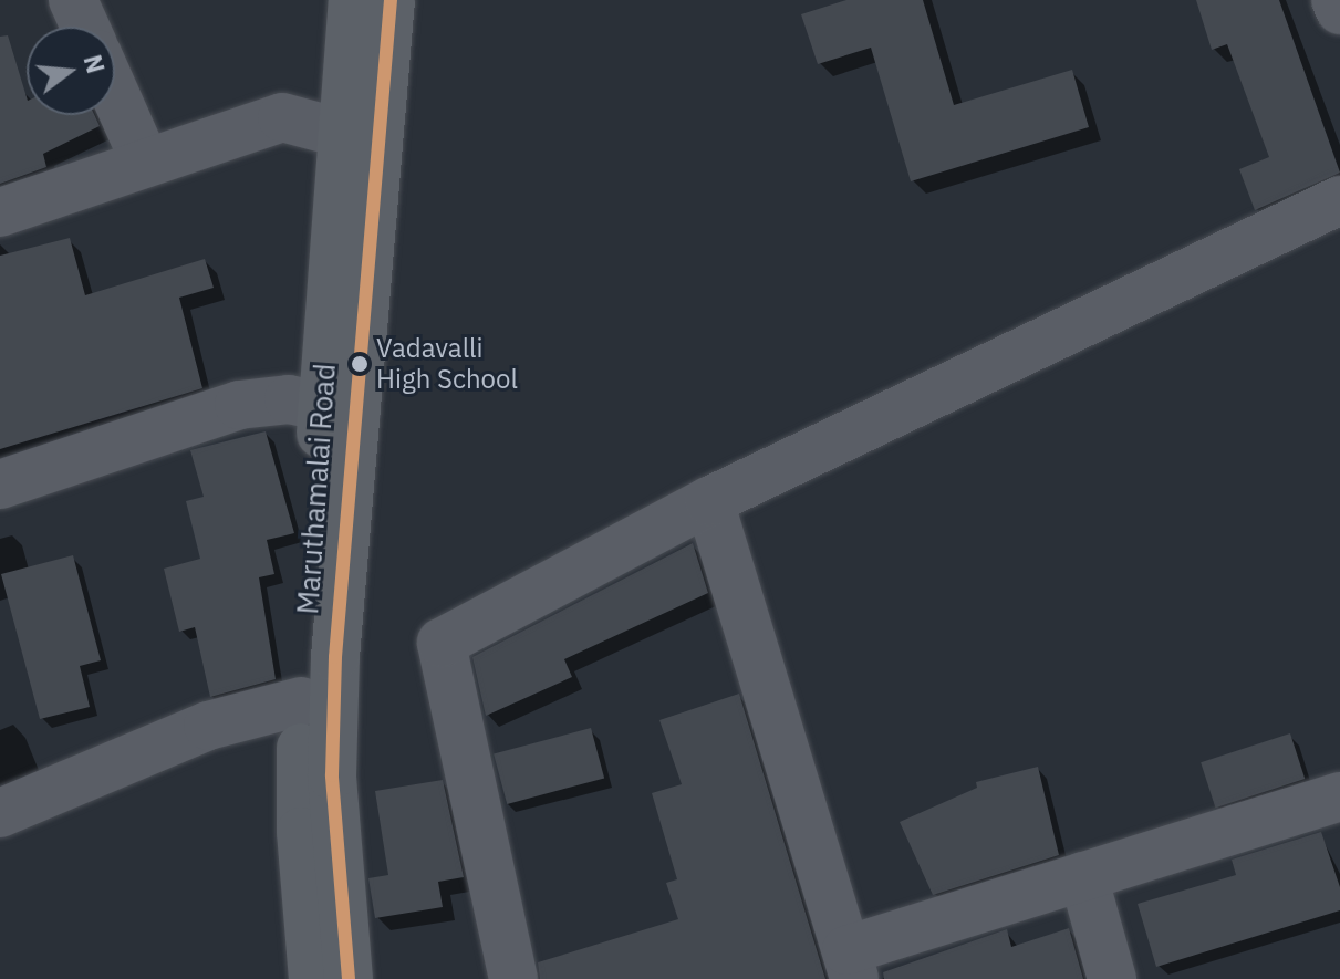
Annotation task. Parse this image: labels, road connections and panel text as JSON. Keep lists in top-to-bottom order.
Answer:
{
  "streets": {
    "main road": ["Maruthamalai Road"]
  },
  "places": ["Vadavalli High School"],
  "north": "right"
}
